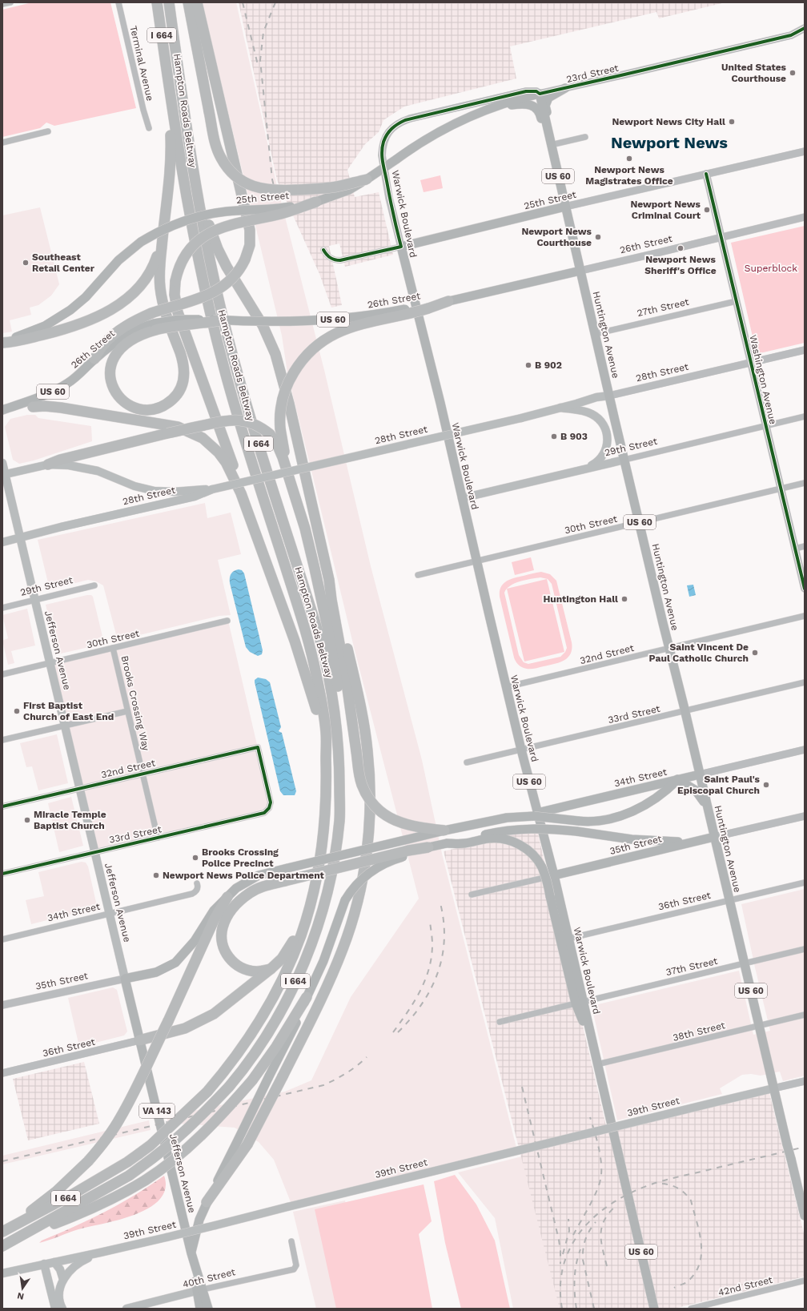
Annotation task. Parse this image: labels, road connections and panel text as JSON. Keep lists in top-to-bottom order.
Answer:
{
  "streets": {
    "highway": ["I 664", "Hampton Roads Beltway"],
    "main road": [
      "US 60",
      "25th Street",
      "Warwick Boulevard",
      "26th Street",
      "Huntington Avenue",
      "28th Street",
      "29th Street",
      "Jefferson Avenue",
      "34th Street",
      "35th Street",
      "39th Street",
      "VA 143",
      "40th Street"
    ],
    "street": [
      "Terminal Avenue",
      "23rd Street",
      "27th Street",
      "Washington Avenue",
      "30th Street",
      "32nd Street",
      "Brooks Crossing Way",
      "33rd Street",
      "36th Street",
      "37th Street",
      "38th Street",
      "42nd Street"
    ]
  },
  "crossings": [
    ["23rd Street", "25th Street"],
    ["23rd Street", "Warwick Boulevard"],
    ["23rd Street", "Huntington Avenue"],
    ["US 60", "25th Street"],
    ["US 60", "Warwick Boulevard"],
    ["US 60", "Huntington Avenue"],
    ["US 60", "37th Street"],
    ["US 60", "38th Street"],
    ["25th Street", "Warwick Boulevard"],
    ["25th Street", "Huntington Avenue"],
    ["25th Street", "Washington Avenue"],
    ["Warwick Boulevard", "29th Street"],
    ["Warwick Boulevard", "30th Street"],
    ["Warwick Boulevard", "32nd Street"],
    ["Warwick Boulevard", "33rd Street"],
    ["Warwick Boulevard", "34th Street"],
    ["Warwick Boulevard", "35th Street"],
    ["Warwick Boulevard", "36th Street"],
    ["Warwick Boulevard", "37th Street"],
    ["26th Street", "Huntington Avenue"],
    ["26th Street", "Washington Avenue"],
    ["27th Street", "Huntington Avenue"],
    ["27th Street", "Washington Avenue"],
    ["Huntington Avenue", "28th Street"],
    ["Huntington Avenue", "29th Street"],
    ["Huntington Avenue", "30th Street"],
    ["Huntington Avenue", "32nd Street"],
    ["Huntington Avenue", "33rd Street"],
    ["Huntington Avenue", "34th Street"],
    ["Huntington Avenue", "35th Street"],
    ["Huntington Avenue", "36th Street"],
    ["Huntington Avenue", "37th Street"],
    ["Huntington Avenue", "38th Street"],
    ["Huntington Avenue", "39th Street"],
    ["28th Street", "Washington Avenue"],
    ["28th Street", "Jefferson Avenue"],
    ["Washington Avenue", "29th Street"],
    ["Washington Avenue", "30th Street"],
    ["29th Street", "Jefferson Avenue"],
    ["30th Street", "Jefferson Avenue"],
    ["30th Street", "Brooks Crossing Way"],
    ["Jefferson Avenue", "32nd Street"],
    ["Jefferson Avenue", "33rd Street"],
    ["Jefferson Avenue", "34th Street"],
    ["Jefferson Avenue", "35th Street"],
    ["Jefferson Avenue", "36th Street"],
    ["Jefferson Avenue", "40th Street"],
    ["32nd Street", "Brooks Crossing Way"],
    ["32nd Street", "33rd Street"],
    ["Brooks Crossing Way", "33rd Street"]
  ],
  "districts": ["Newport News"],
  "parks": ["Superblock"],
  "places": [
    "United States Courthouse",
    "Newport News City Hall",
    "Newport News Magistrates Office",
    "Newport News Criminal Court",
    "Newport News Courthouse",
    "Newport News Sheriff's Office",
    "Southeast Retail Center",
    "B 902",
    "B 903",
    "Huntington Hall",
    "Saint Vincent De Paul Catholic Church",
    "First Baptist Church of East End",
    "Saint Paul's Episcopal Church",
    "Miracle Temple Baptist Church",
    "Brooks Crossing Police Precinct",
    "Newport News Police Department"
  ],
  "north": "bottom"
}
